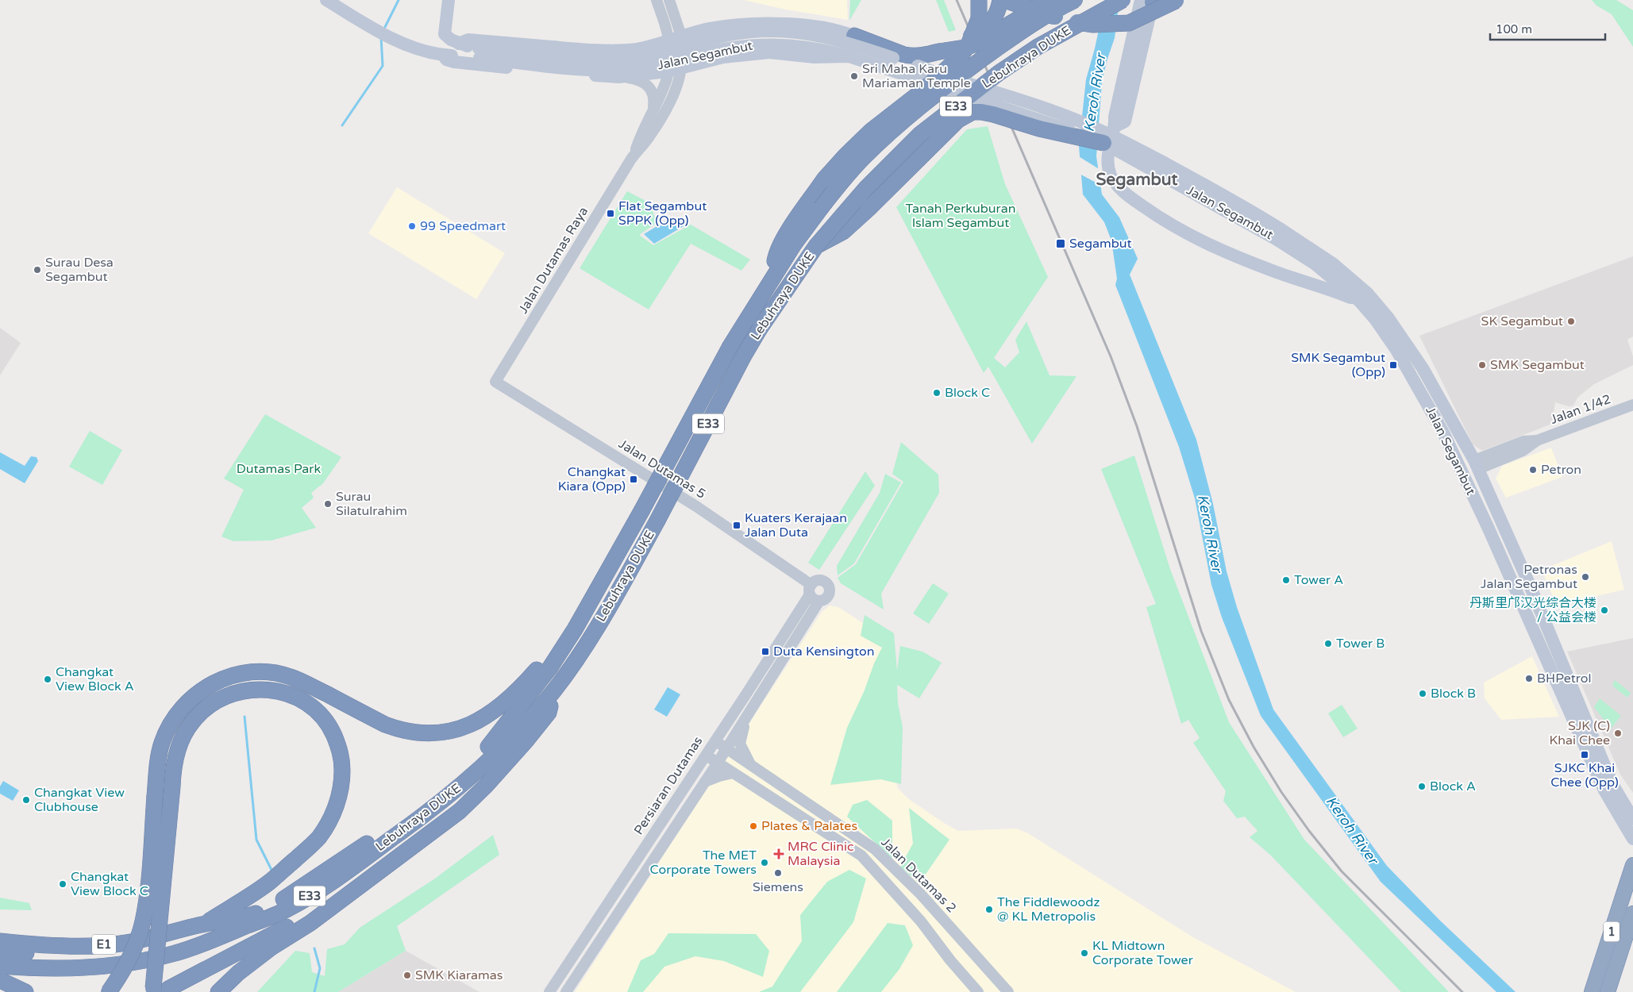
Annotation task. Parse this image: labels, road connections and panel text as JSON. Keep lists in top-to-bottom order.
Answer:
{
  "streets": {
    "highway": [
      "Lebuhraya DUKE",
      "E33",
      "1",
      "E1"
    ],
    "main road": ["Jalan Segambut"],
    "street": [
      "Jalan Dutamas Raya",
      "Jalan 1/42",
      "Jalan Dutamas 5",
      "Persiaran Dutamas",
      "Jalan Dutamas 2"
    ]
  },
  "crossings": [
    ["Jalan Segambut", "Jalan 1/42"],
    ["Lebuhraya DUKE", "E33"],
    ["Lebuhraya DUKE", "E1"],
    ["Jalan Dutamas Raya", "Jalan Dutamas 5"],
    ["Jalan Dutamas 5", "Persiaran Dutamas"],
    ["Persiaran Dutamas", "Jalan Dutamas 2"]
  ],
  "districts": ["Segambut"],
  "water": ["Keroh River"],
  "parks": ["Tanah Perkuburan Islam Segambut", "Dutamas Park"],
  "places": {
    "other": [
      "Sri Maha Karu Mariaman Temple",
      "99 Speedmart",
      "Surau Desa Segambut",
      "SK Segambut",
      "SMK Segambut",
      "Block C",
      "Petron",
      "Surau Silatulrahim",
      "Petronas Jalan Segambut",
      "Tower A",
      "丹斯里邝汉光综合大楼 / 公益会楼",
      "Tower B",
      "BHPetrol",
      "Changkat View Block A",
      "Block B",
      "SJK (C) Khai Chee",
      "Block A",
      "Changkat View Clubhouse",
      "Plates & Palates",
      "The MET Corporate Towers",
      "Siemens",
      "Changkat View Block C",
      "The Fiddlewoodz @ KL Metropolis",
      "KL Midtown Corporate Tower",
      "SMK Kiaramas"
    ],
    "transit": [
      "Flat Segambut SPPK (Opp)",
      "Segambut",
      "SMK Segambut (Opp)",
      "Changkat Kiara (Opp)",
      "Kuaters Kerajaan Jalan Duta",
      "Duta Kensington",
      "SJKC Khai Chee (Opp)"
    ],
    "health": ["MRC Clinic Malaysia"]
  },
  "scale_bar": "100 m"
}
